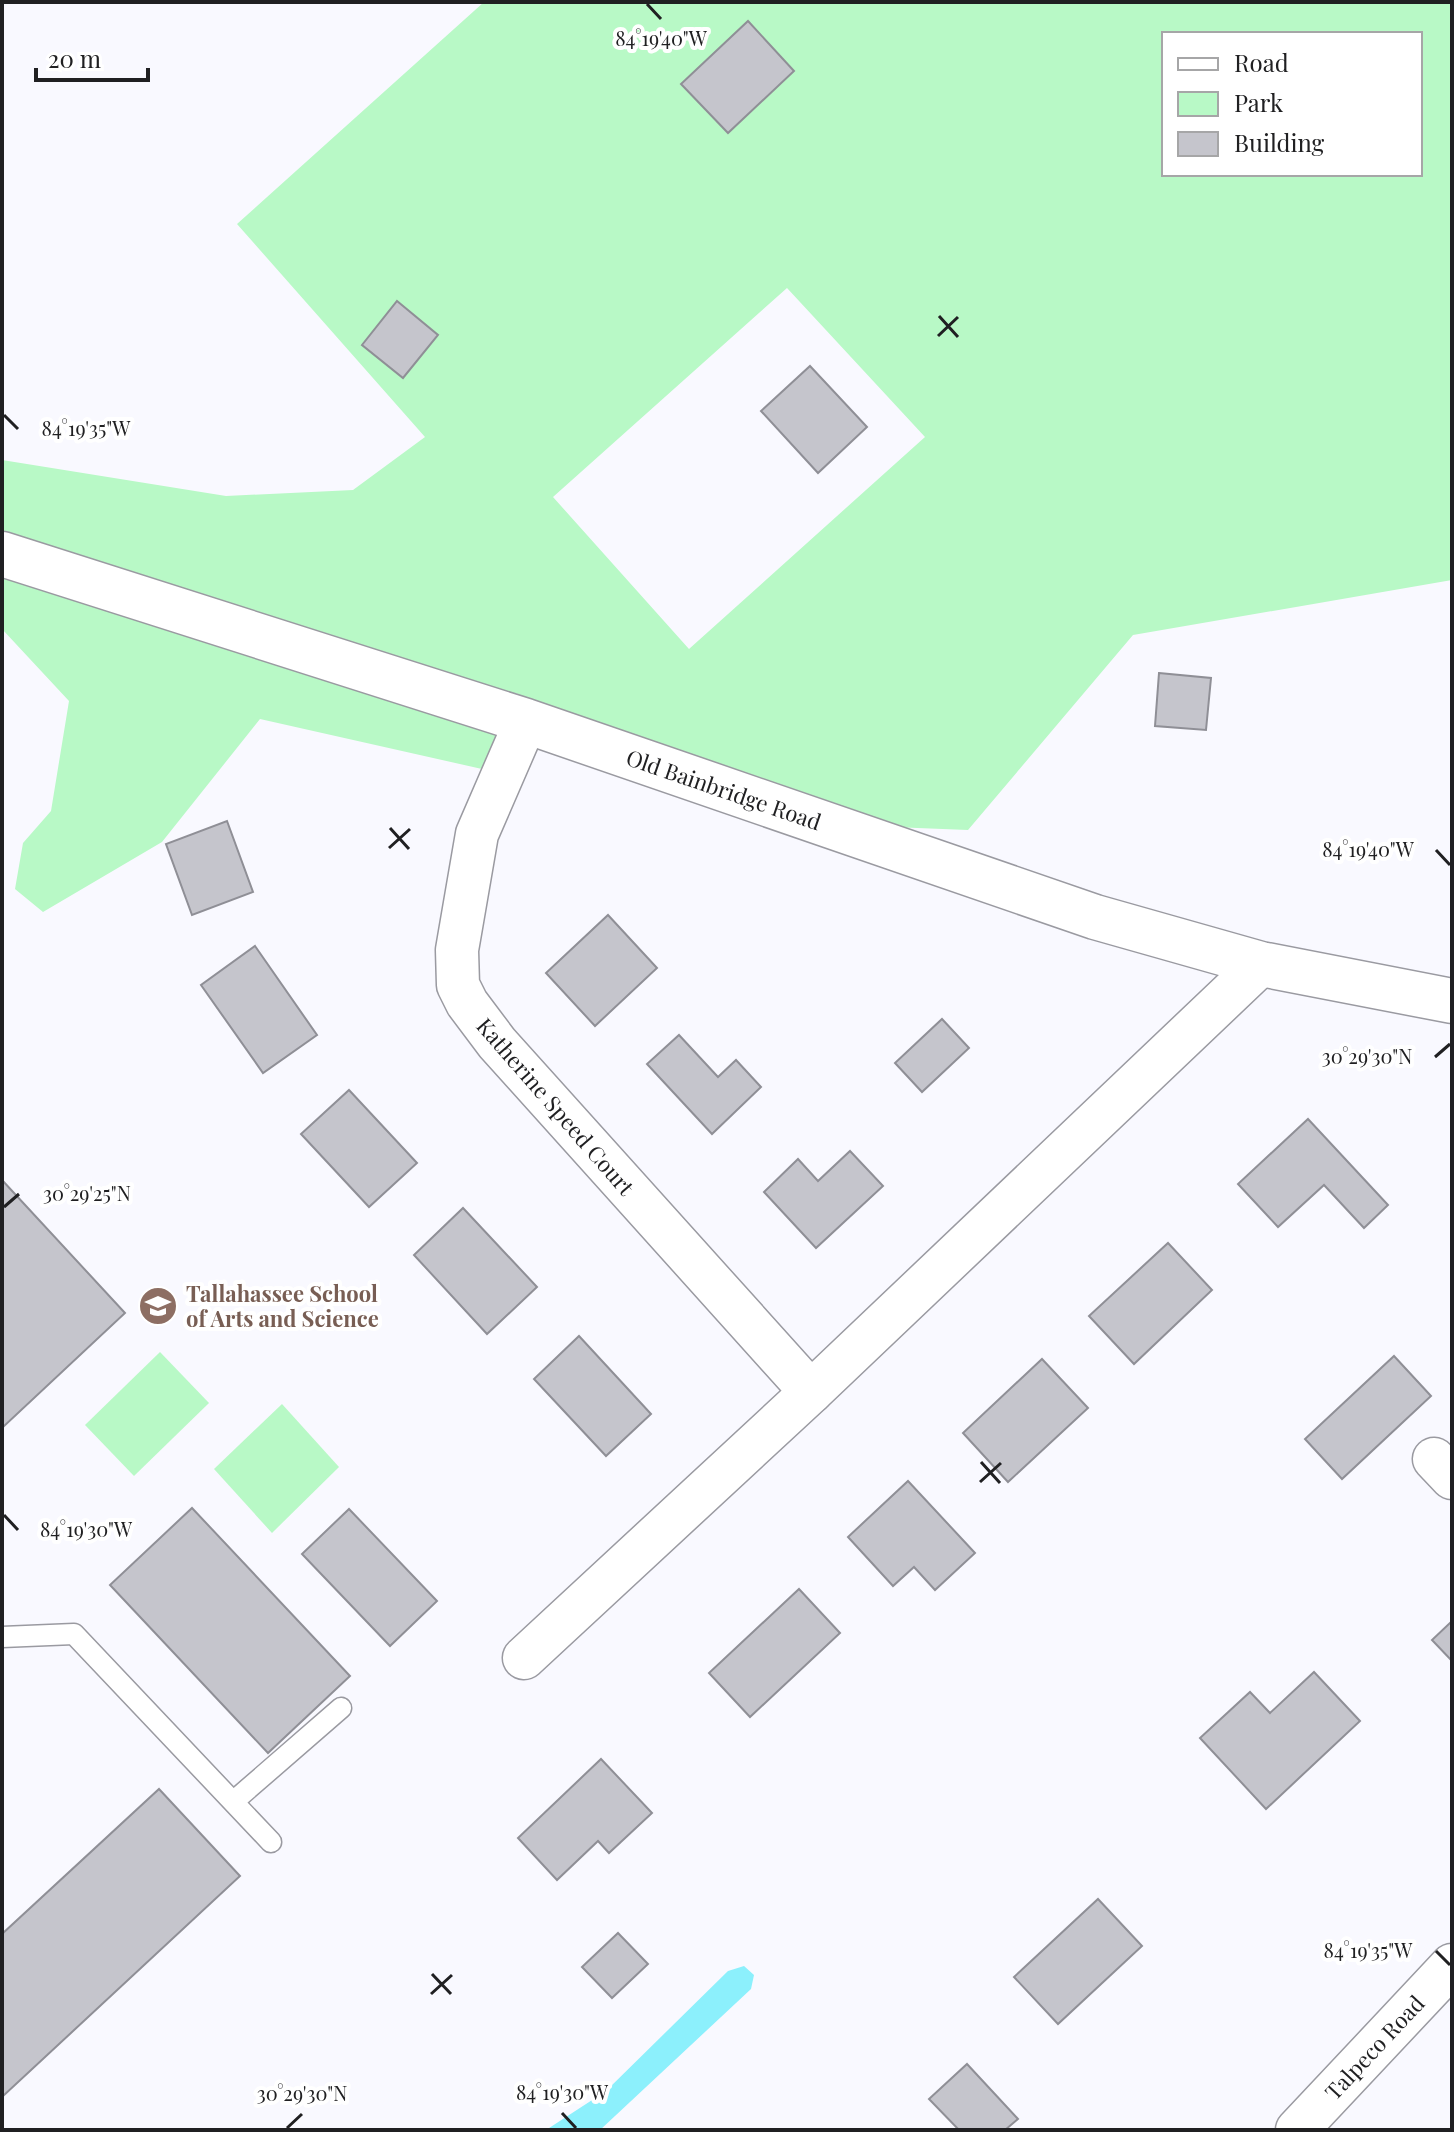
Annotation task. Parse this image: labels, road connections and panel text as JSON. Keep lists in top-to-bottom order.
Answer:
{
  "streets": {
    "main road": ["Old Bainbridge Road"],
    "street": ["Katherine Speed Court", "Talpeco Road"]
  },
  "crossings": [
    ["Old Bainbridge Road", "Katherine Speed Court"]
  ],
  "places": {
    "school or university": ["Tallahassee School of Arts and Science"]
  },
  "legend": ["Road", "Park", "Building"],
  "scale_bar": "20 m",
  "coordinates": [
    "84°19'40\"W",
    "84°19'35\"W",
    "30°29'30\"N",
    "30°29'25\"N",
    "84°19'30\"W"
  ]
}
